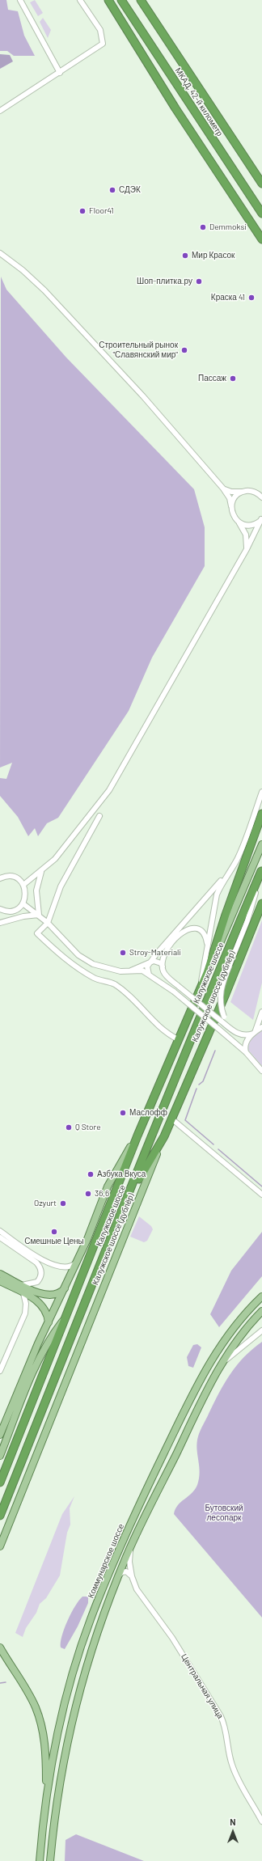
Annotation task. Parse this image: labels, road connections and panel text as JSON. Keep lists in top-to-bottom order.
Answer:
{
  "streets": {
    "highway": ["МКАД, 42-й километр", "Калужское шоссе", "Калужское шоссе (дублёр)"],
    "main road": ["Коммунарское шоссе"],
    "street": ["Центральная улица"]
  },
  "crossings": [
    ["Коммунарское шоссе", "Центральная улица"]
  ],
  "parks": ["Бутовский лесопарк"],
  "places": [
    "СДЭК",
    "Floor41",
    "Demmoksi",
    "Мир Красок",
    "Шоп-плитка.ру",
    "Краска 41",
    "Строительный рынок \"Славянский мир\"",
    "Пассаж",
    "Stroy-Materiali",
    "Маслофф",
    "Q Store",
    "Азбука Вкуса",
    "36,6",
    "Ozyurt",
    "Смешные Цены"
  ],
  "north": "top"
}
